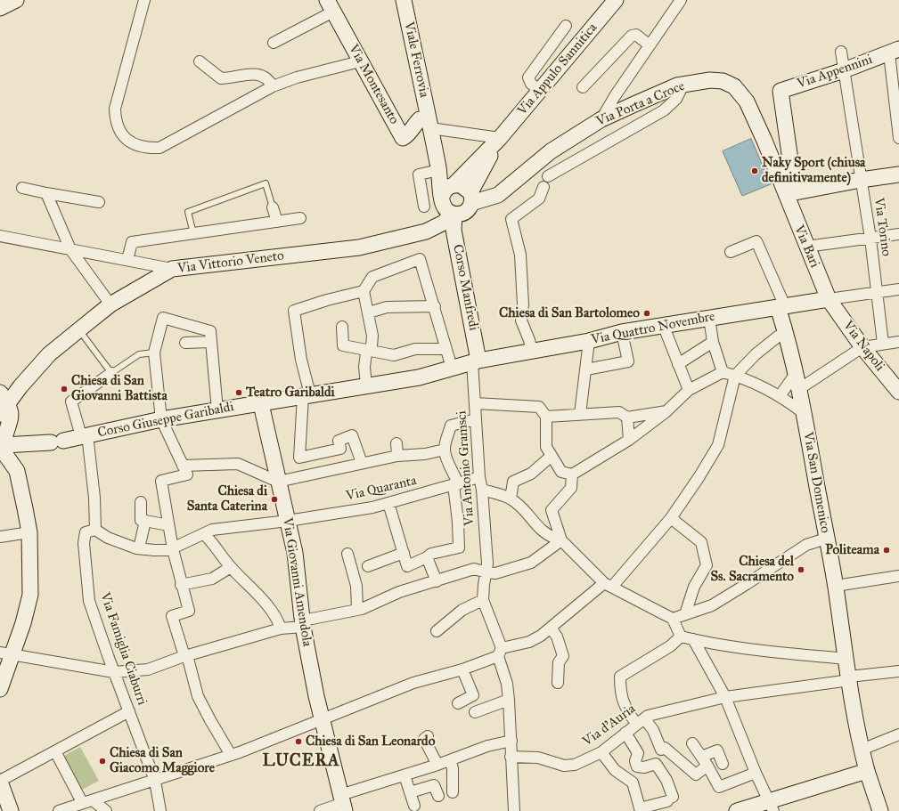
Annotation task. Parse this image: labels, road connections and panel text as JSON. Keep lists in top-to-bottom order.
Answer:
{
  "streets": {
    "street": [
      "Viale Ferrovia",
      "Via Appulo Sannitica",
      "Via Appennini",
      "Via Montesanto",
      "Via Porta a Croce",
      "Via Torino",
      "Via Bari",
      "Via Vittorio Veneto",
      "Corso Manfredi",
      "Via Quattro Novembre",
      "Via Napoli",
      "Corso Giuseppe Garibaldi",
      "Via Antonio Gramsci",
      "Via San Domenico",
      "Via Quaranta",
      "Via Giovanni Amendola",
      "Via Famiglia Ciaburri",
      "Via d'Auria"
    ]
  },
  "crossings": [
    ["Viale Ferrovia", "Via Appulo Sannitica"],
    ["Viale Ferrovia", "Via Montesanto"],
    ["Viale Ferrovia", "Via Porta a Croce"],
    ["Viale Ferrovia", "Via Vittorio Veneto"],
    ["Viale Ferrovia", "Corso Manfredi"],
    ["Via Appulo Sannitica", "Via Porta a Croce"],
    ["Via Appulo Sannitica", "Via Vittorio Veneto"],
    ["Via Appulo Sannitica", "Corso Manfredi"],
    ["Via Appennini", "Via Torino"],
    ["Via Appennini", "Via Bari"],
    ["Via Porta a Croce", "Via Bari"],
    ["Via Porta a Croce", "Via Vittorio Veneto"],
    ["Via Porta a Croce", "Corso Manfredi"],
    ["Via Bari", "Via Quattro Novembre"],
    ["Via Bari", "Via Napoli"],
    ["Via Vittorio Veneto", "Corso Manfredi"],
    ["Corso Manfredi", "Via Quattro Novembre"],
    ["Corso Manfredi", "Corso Giuseppe Garibaldi"],
    ["Corso Manfredi", "Via Antonio Gramsci"],
    ["Via Quattro Novembre", "Via Napoli"],
    ["Via Quattro Novembre", "Corso Giuseppe Garibaldi"],
    ["Via Quattro Novembre", "Via Antonio Gramsci"],
    ["Via Quattro Novembre", "Via San Domenico"],
    ["Corso Giuseppe Garibaldi", "Via Antonio Gramsci"],
    ["Corso Giuseppe Garibaldi", "Via Giovanni Amendola"],
    ["Via Antonio Gramsci", "Via Quaranta"],
    ["Via San Domenico", "Via d'Auria"],
    ["Via Quaranta", "Via Giovanni Amendola"]
  ],
  "districts": ["LUCERA"],
  "places": [
    "Naky Sport (chiusa definitivamente)",
    "Chiesa di San Bartolomeo",
    "Chiesa di San Giovanni Battista",
    "Teatro Garibaldi",
    "Chiesa di Santa Caterina",
    "Politeama",
    "Chiesa del Ss. Sacramento",
    "Chiesa di San Leonardo",
    "Chiesa di San Giacomo Maggiore"
  ]
}
